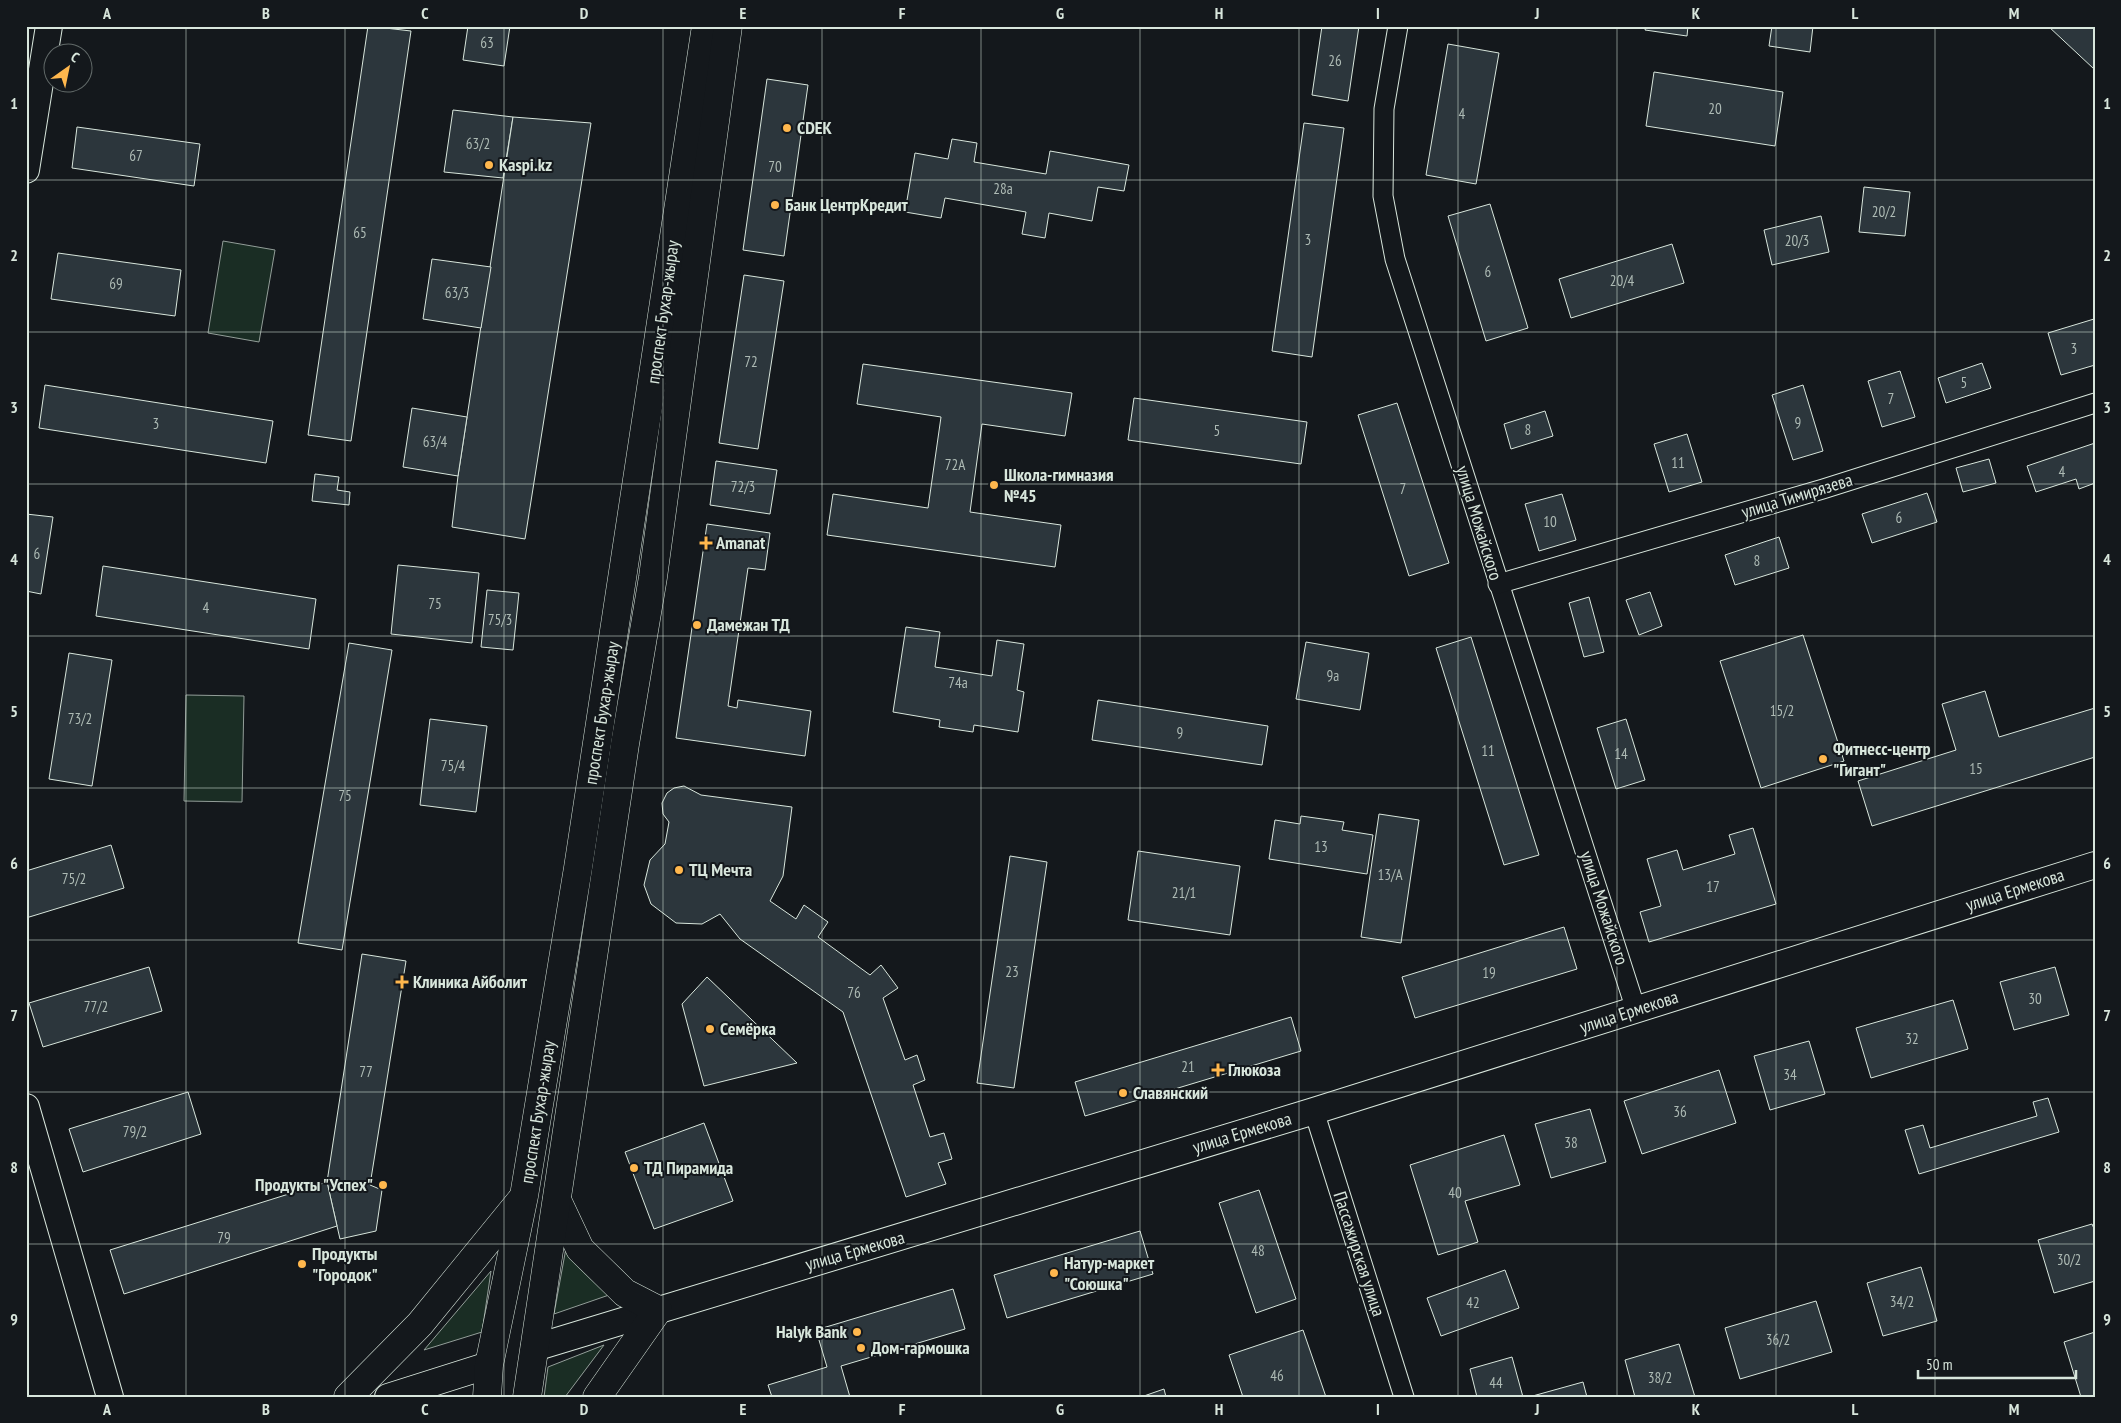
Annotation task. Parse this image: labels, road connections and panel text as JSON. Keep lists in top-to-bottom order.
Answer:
{
  "streets": {
    "main road": ["проспект Бухар-жырау", "улица Ермекова"],
    "street": ["улица Тимирязева", "улица Можайского", "Пассажирская улица"]
  },
  "crossings": [
    ["проспект Бухар-жырау", "улица Ермекова"],
    ["улица Тимирязева", "улица Можайского"],
    ["улица Можайского", "улица Ермекова"],
    ["улица Ермекова", "Пассажирская улица"]
  ],
  "places": {
    "other": [
      "CDEK",
      "Kaspi.kz",
      "Банк ЦентрКредит",
      "Школа-гимназия №45",
      "Дамежан ТД",
      "Фитнесс-центр \"Гигант\"",
      "ТЦ Мечта",
      "Семёрка",
      "Славянский",
      "ТД Пирамида",
      "Продукты \"Успех\"",
      "Продукты \"Городок\"",
      "Натур-маркет \"Союшка\"",
      "Halyk Bank",
      "Дом-гармошка"
    ],
    "health": ["Amanat", "Клиника Айболит", "Глюкоза"]
  },
  "house_numbers": [
    "63",
    "26",
    "20",
    "4",
    "63/2",
    "67",
    "70",
    "28а",
    "20/2",
    "65",
    "3",
    "20/3",
    "6",
    "20/4",
    "69",
    "63/3",
    "3",
    "72",
    "5",
    "7",
    "9",
    "3",
    "8",
    "5",
    "63/4",
    "11",
    "72А",
    "4",
    "72/3",
    "7",
    "6",
    "10",
    "6",
    "8",
    "75",
    "4",
    "75/3",
    "9а",
    "74а",
    "15/2",
    "73/2",
    "9",
    "11",
    "14",
    "75/4",
    "15",
    "75",
    "13",
    "13/А",
    "75/2",
    "17",
    "21/1",
    "23",
    "19",
    "76",
    "30",
    "77/2",
    "32",
    "21",
    "77",
    "34",
    "36",
    "79/2",
    "38",
    "40",
    "79",
    "48",
    "30/2",
    "34/2",
    "42",
    "36/2",
    "46",
    "38/2",
    "44"
  ],
  "scale_bar": "50 m",
  "north": "top right",
  "grid": {
    "columns": [
      "A",
      "B",
      "C",
      "D",
      "E",
      "F",
      "G",
      "H",
      "I",
      "J",
      "K",
      "L",
      "M"
    ],
    "rows": [
      "1",
      "2",
      "3",
      "4",
      "5",
      "6",
      "7",
      "8",
      "9"
    ]
  }
}
